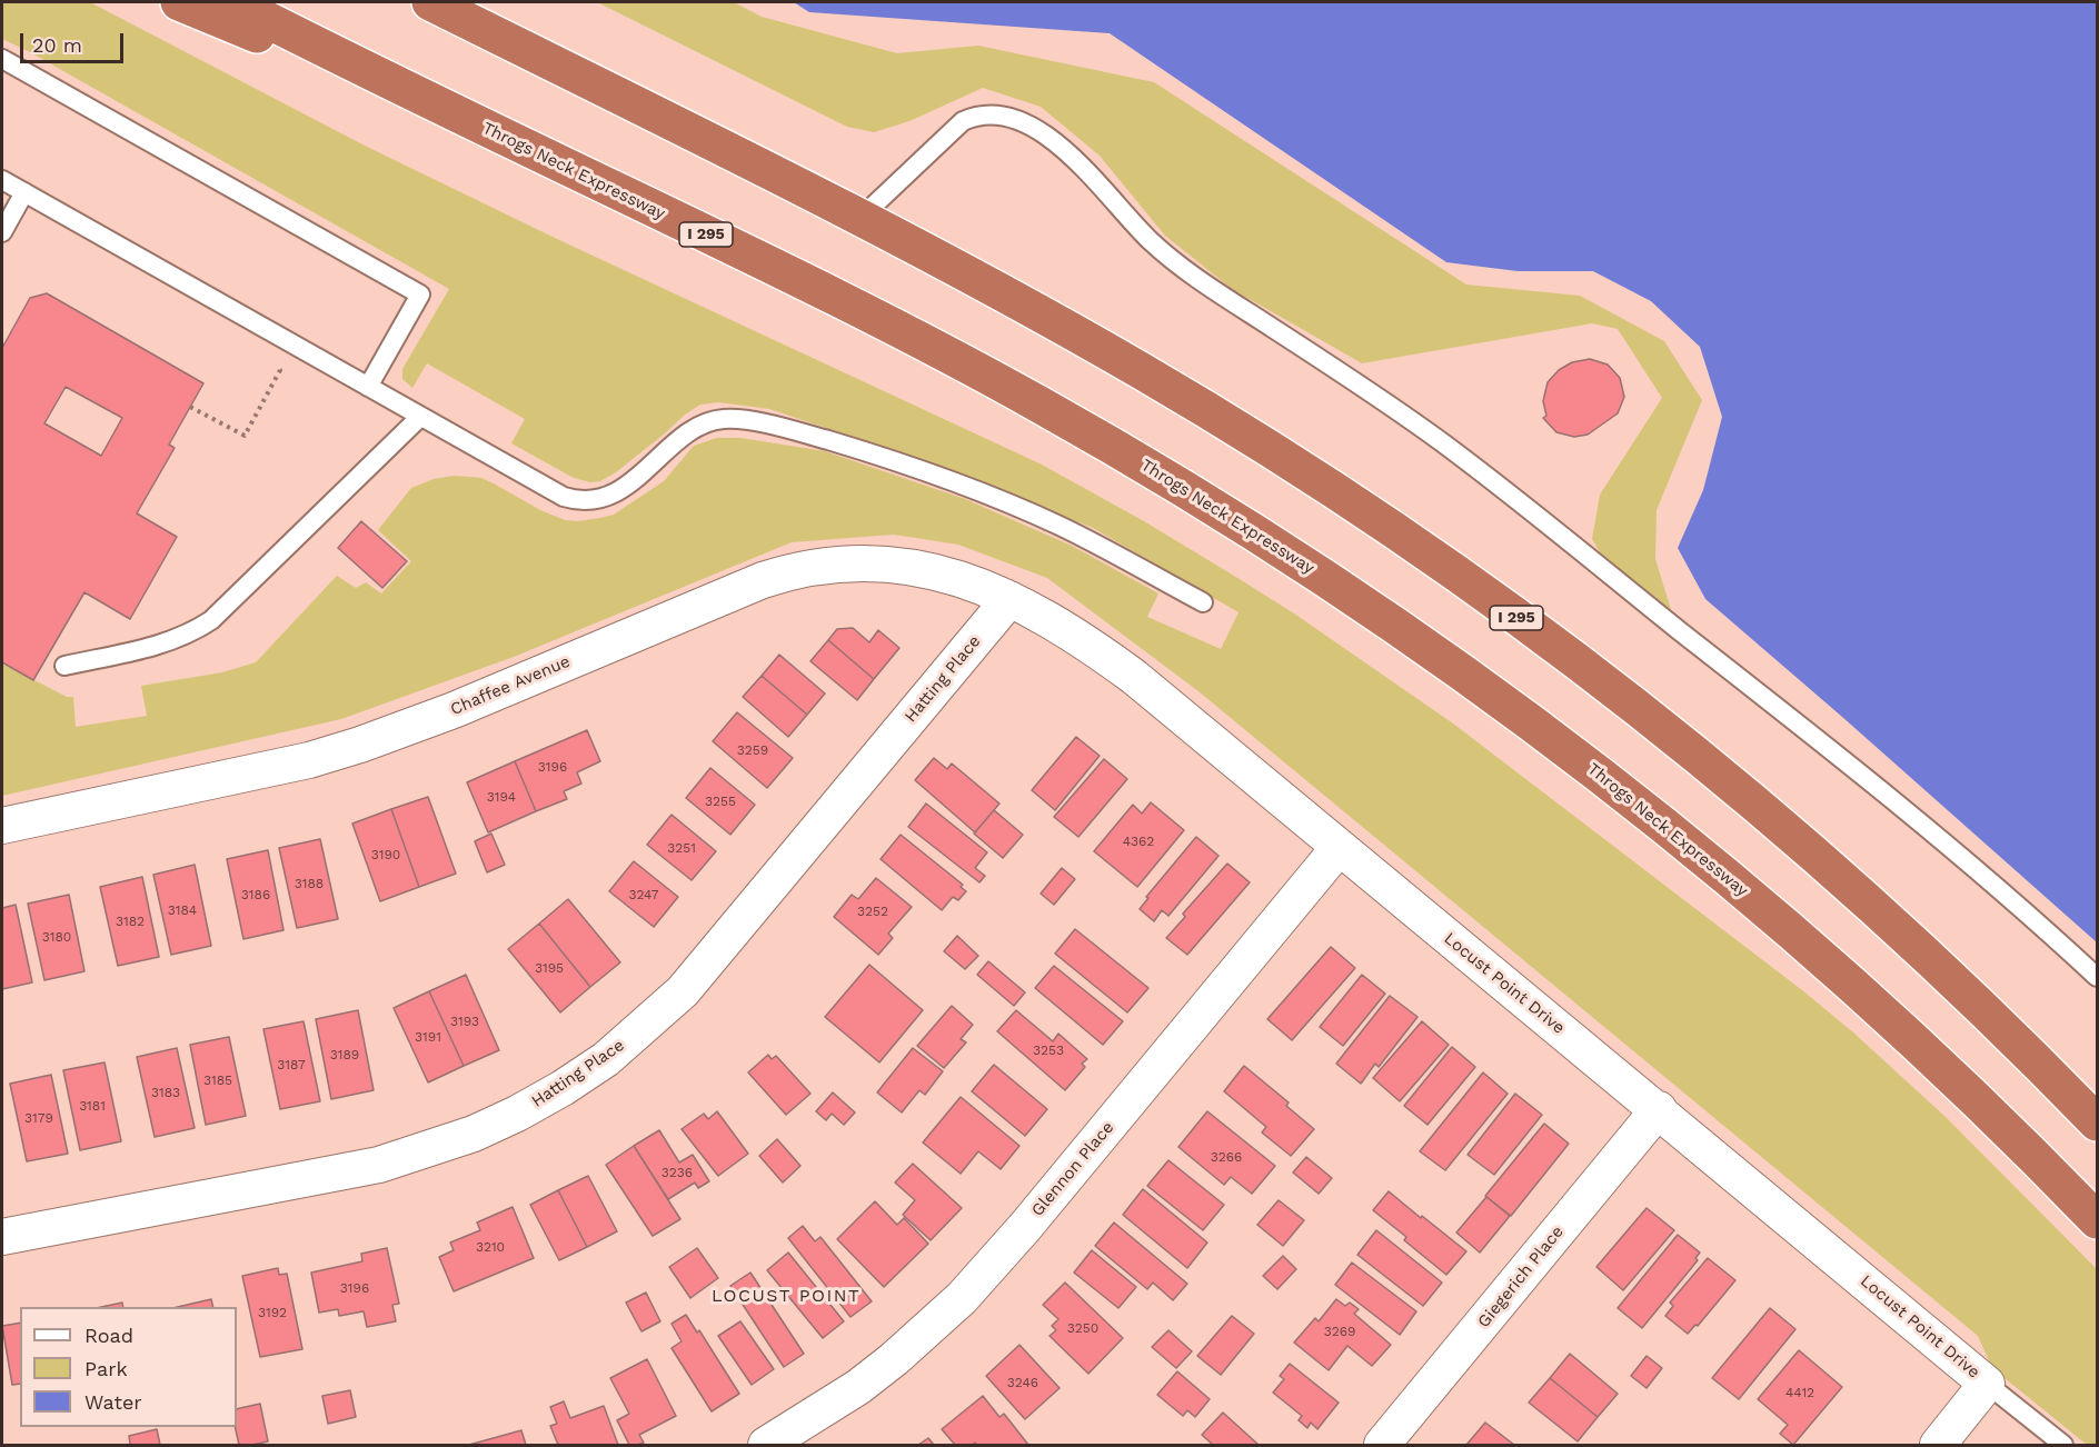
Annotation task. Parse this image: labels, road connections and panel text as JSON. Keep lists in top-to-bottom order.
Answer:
{
  "streets": {
    "highway": ["Throgs Neck Expressway", "I 295"],
    "street": [
      "Hatting Place",
      "Chaffee Avenue",
      "Locust Point Drive",
      "Glennon Place",
      "Giegerich Place"
    ]
  },
  "crossings": [
    ["Hatting Place", "Chaffee Avenue"],
    ["Hatting Place", "Locust Point Drive"],
    ["Chaffee Avenue", "Locust Point Drive"],
    ["Locust Point Drive", "Glennon Place"],
    ["Locust Point Drive", "Giegerich Place"]
  ],
  "districts": ["LOCUST POINT"],
  "house_numbers": [
    "3259",
    "3196",
    "3194",
    "3255",
    "4362",
    "3251",
    "3190",
    "3188",
    "3186",
    "3247",
    "3184",
    "3252",
    "3182",
    "3180",
    "3195",
    "3193",
    "3191",
    "3253",
    "3189",
    "3187",
    "3185",
    "3183",
    "3181",
    "3179",
    "3266",
    "3236",
    "3210",
    "3196",
    "3192",
    "3250",
    "3269",
    "3246",
    "4412"
  ],
  "legend": ["Road", "Park", "Water"],
  "scale_bar": "20 m"
}
